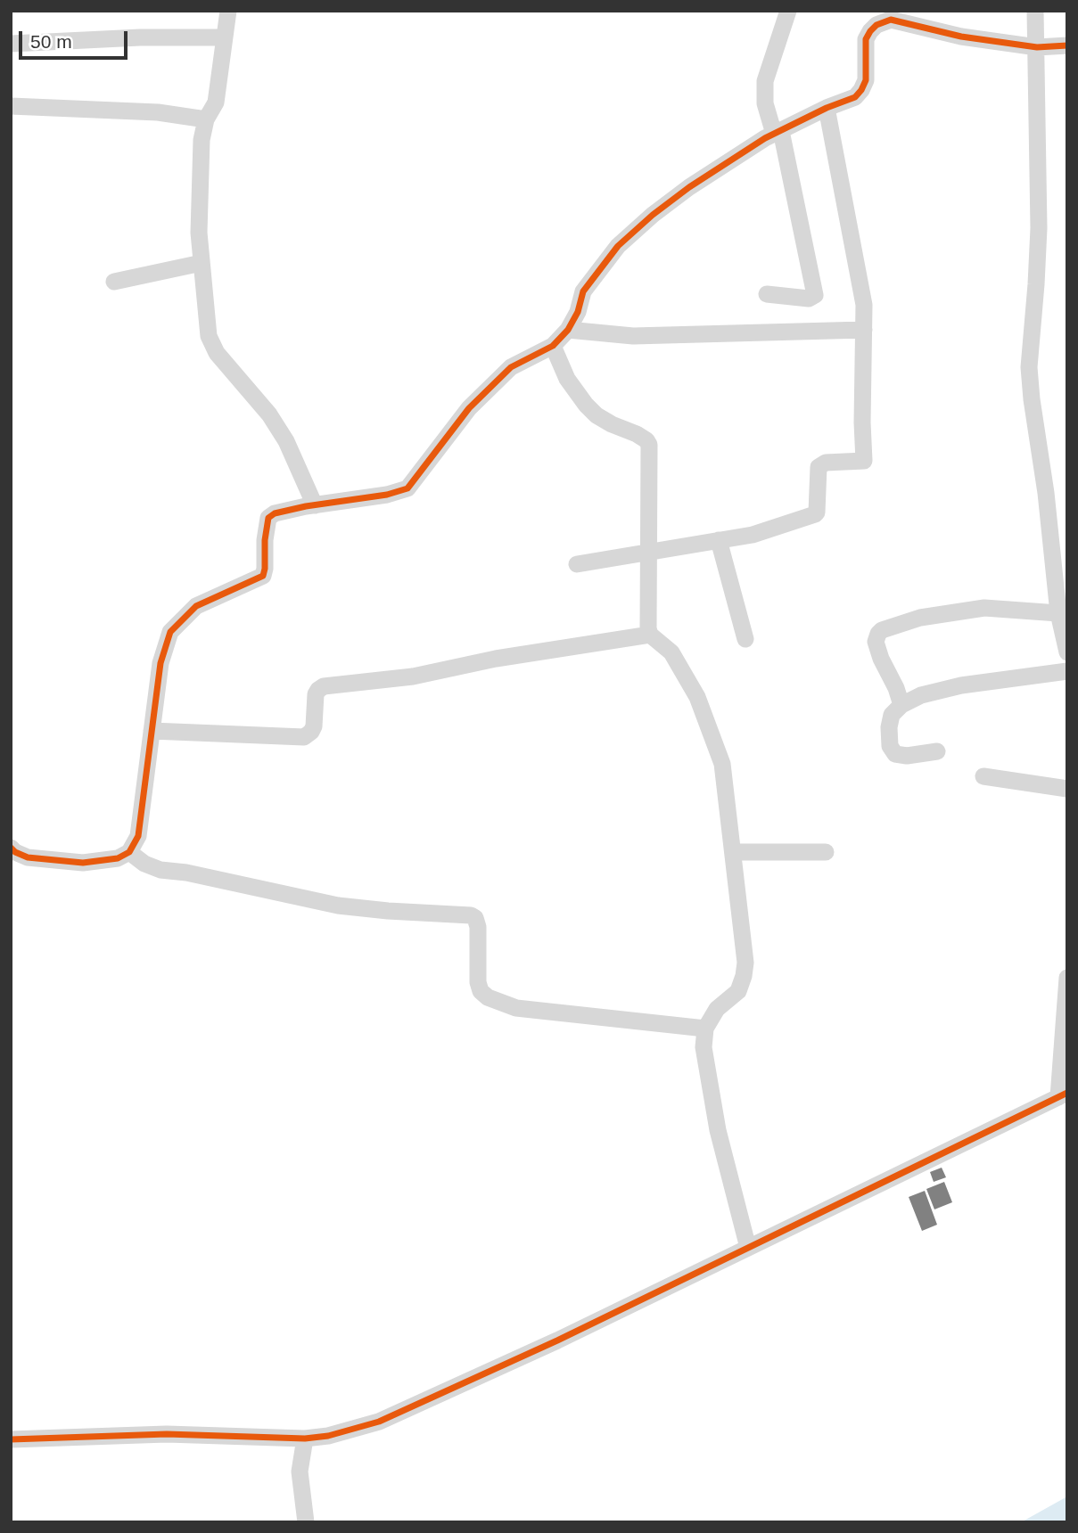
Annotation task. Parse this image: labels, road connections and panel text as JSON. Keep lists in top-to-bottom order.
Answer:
{
  "scale_bar": "50 m"
}
